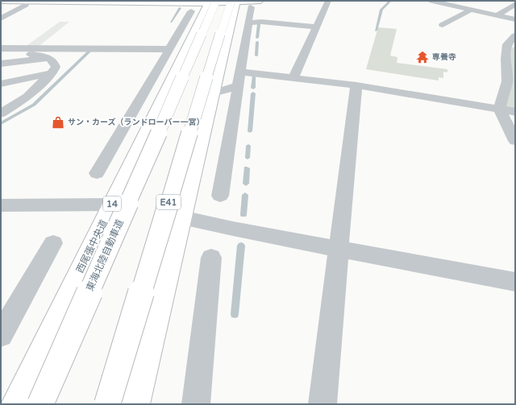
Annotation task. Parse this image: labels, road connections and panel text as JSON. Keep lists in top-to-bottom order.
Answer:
{
  "streets": {
    "main road": [
      "E41",
      "14",
      "西尾張中央道",
      "東海北陸自動車道"
    ]
  },
  "crossings": [
    ["E41", "西尾張中央道"],
    ["E41", "東海北陸自動車道"],
    ["西尾張中央道", "東海北陸自動車道"]
  ],
  "places": {
    "temple": ["専養寺"],
    "shop": ["サン・カーズ（ランドローバー一宮）"]
  }
}
